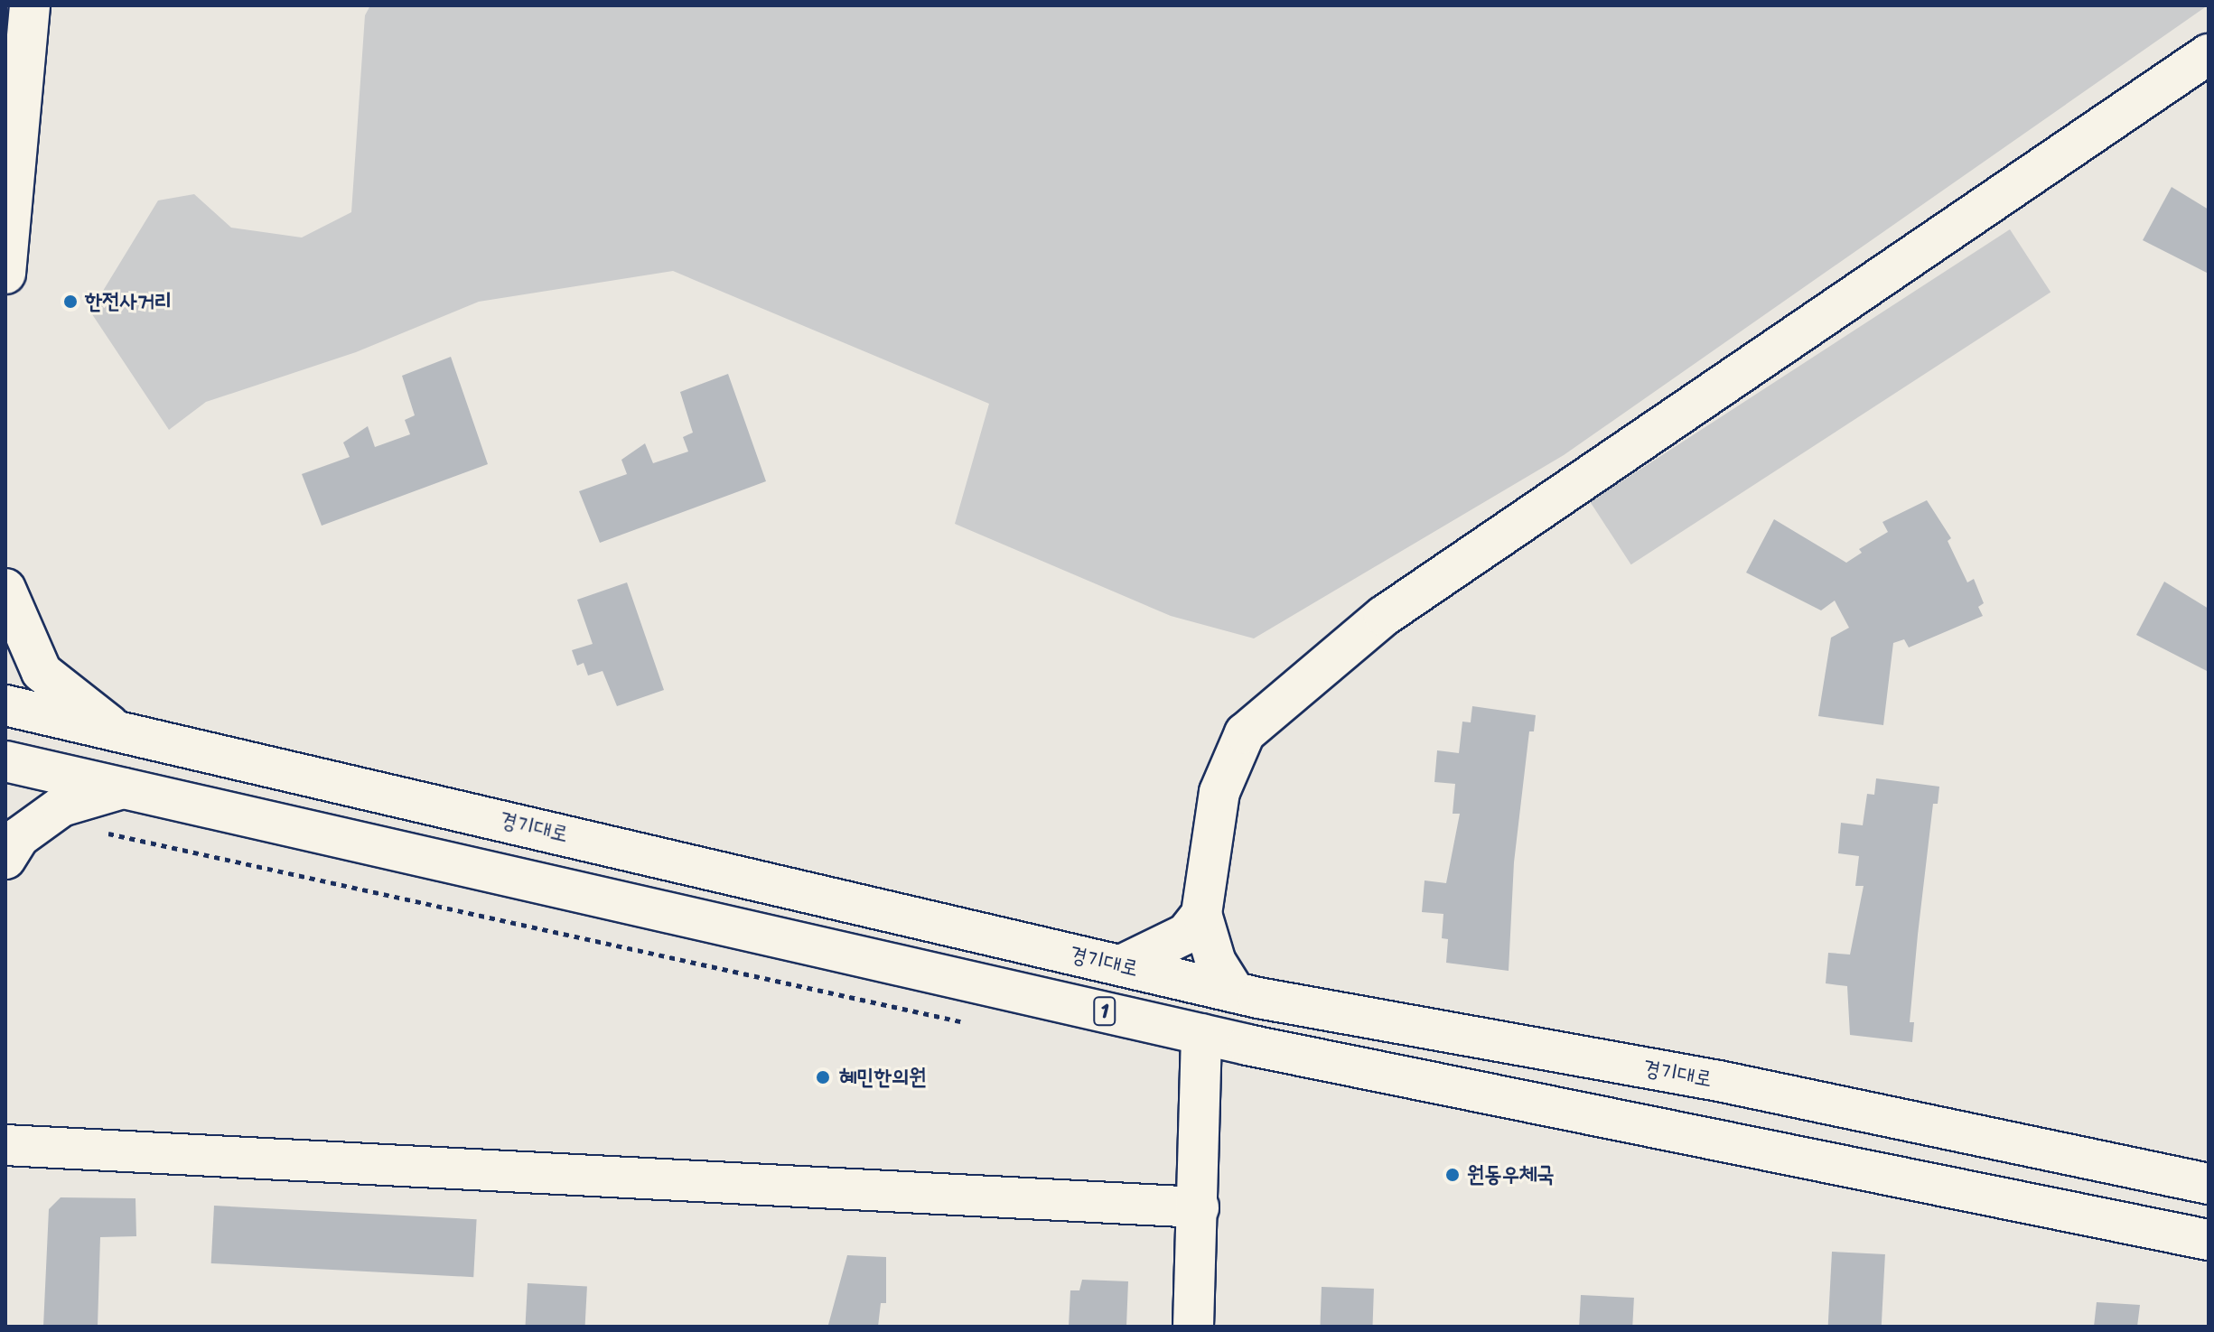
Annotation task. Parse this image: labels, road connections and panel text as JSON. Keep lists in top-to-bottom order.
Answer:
{
  "streets": {
    "main road": ["경기대로", "1"]
  },
  "places": ["한전사거리", "혜민한의원", "원동우체국"]
}
